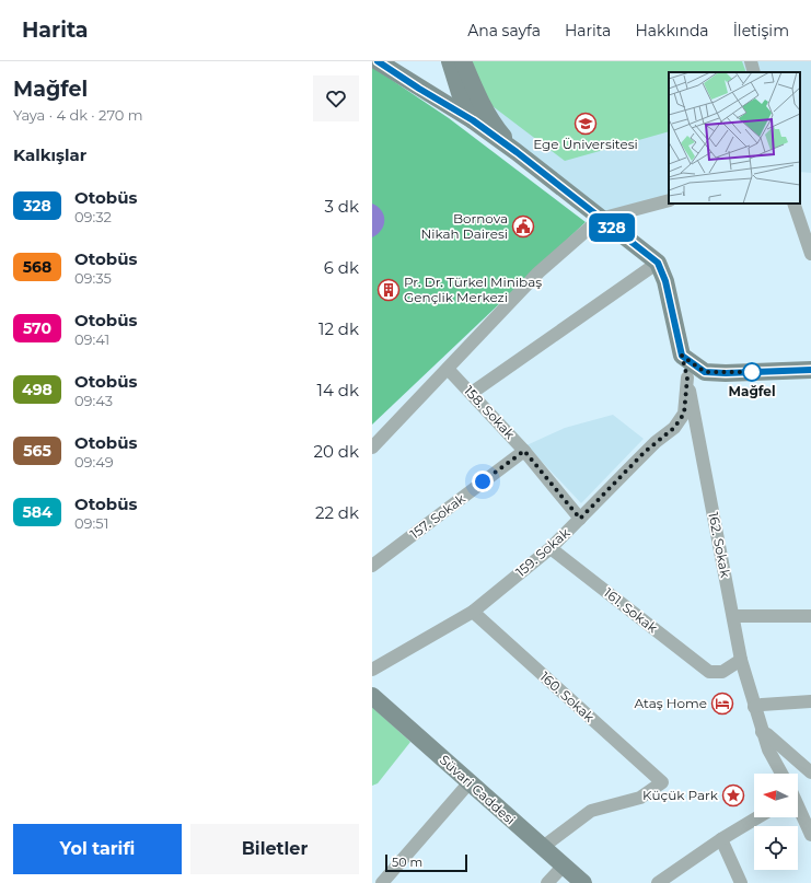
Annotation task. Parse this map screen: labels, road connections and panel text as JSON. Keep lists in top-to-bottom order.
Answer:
{
  "streets": {
    "main road": ["Süvari Caddesi"],
    "street": [
      "158. Sokak",
      "157. Sokak",
      "162. Sokak",
      "159. Sokak",
      "161. Sokak",
      "160. Sokak"
    ]
  },
  "crossings": [
    ["158. Sokak", "157. Sokak"],
    ["158. Sokak", "159. Sokak"],
    ["162. Sokak", "159. Sokak"],
    ["162. Sokak", "161. Sokak"],
    ["159. Sokak", "161. Sokak"],
    ["159. Sokak", "160. Sokak"],
    ["160. Sokak", "Süvari Caddesi"]
  ],
  "places": {
    "school or university": ["Ege Üniversitesi"],
    "public building": ["Bornova Nikah Dairesi"],
    "building": ["Pr. Dr. Türkel Minibaş Gençlik Merkezi"],
    "other": ["Mağfel"],
    "hotel": ["Ataş Home"],
    "place": ["Küçük Park"]
  },
  "lines": ["bus line 328"],
  "scale_bar": "50 m",
  "north": "left",
  "page": {
    "header": "Harita",
    "nav": [
      "Ana sayfa",
      "Harita",
      "Hakkında",
      "İletişim"
    ],
    "heading": [
      ["Mağfel", "Yaya · 4 dk · 270 m"],
      "Kalkışlar"
    ],
    "on_map": "328",
    "list": [
      {
        "mark": "328",
        "name": "Otobüs",
        "note": "09:32",
        "value": "3 dk"
      },
      {
        "mark": "568",
        "name": "Otobüs",
        "note": "09:35",
        "value": "6 dk"
      },
      {
        "mark": "570",
        "name": "Otobüs",
        "note": "09:41",
        "value": "12 dk"
      },
      {
        "mark": "498",
        "name": "Otobüs",
        "note": "09:43",
        "value": "14 dk"
      },
      {
        "mark": "565",
        "name": "Otobüs",
        "note": "09:49",
        "value": "20 dk"
      },
      {
        "mark": "584",
        "name": "Otobüs",
        "note": "09:51",
        "value": "22 dk"
      }
    ],
    "buttons": ["Yol tarifi", "Biletler"],
    "scale": "50 m"
  }
}
